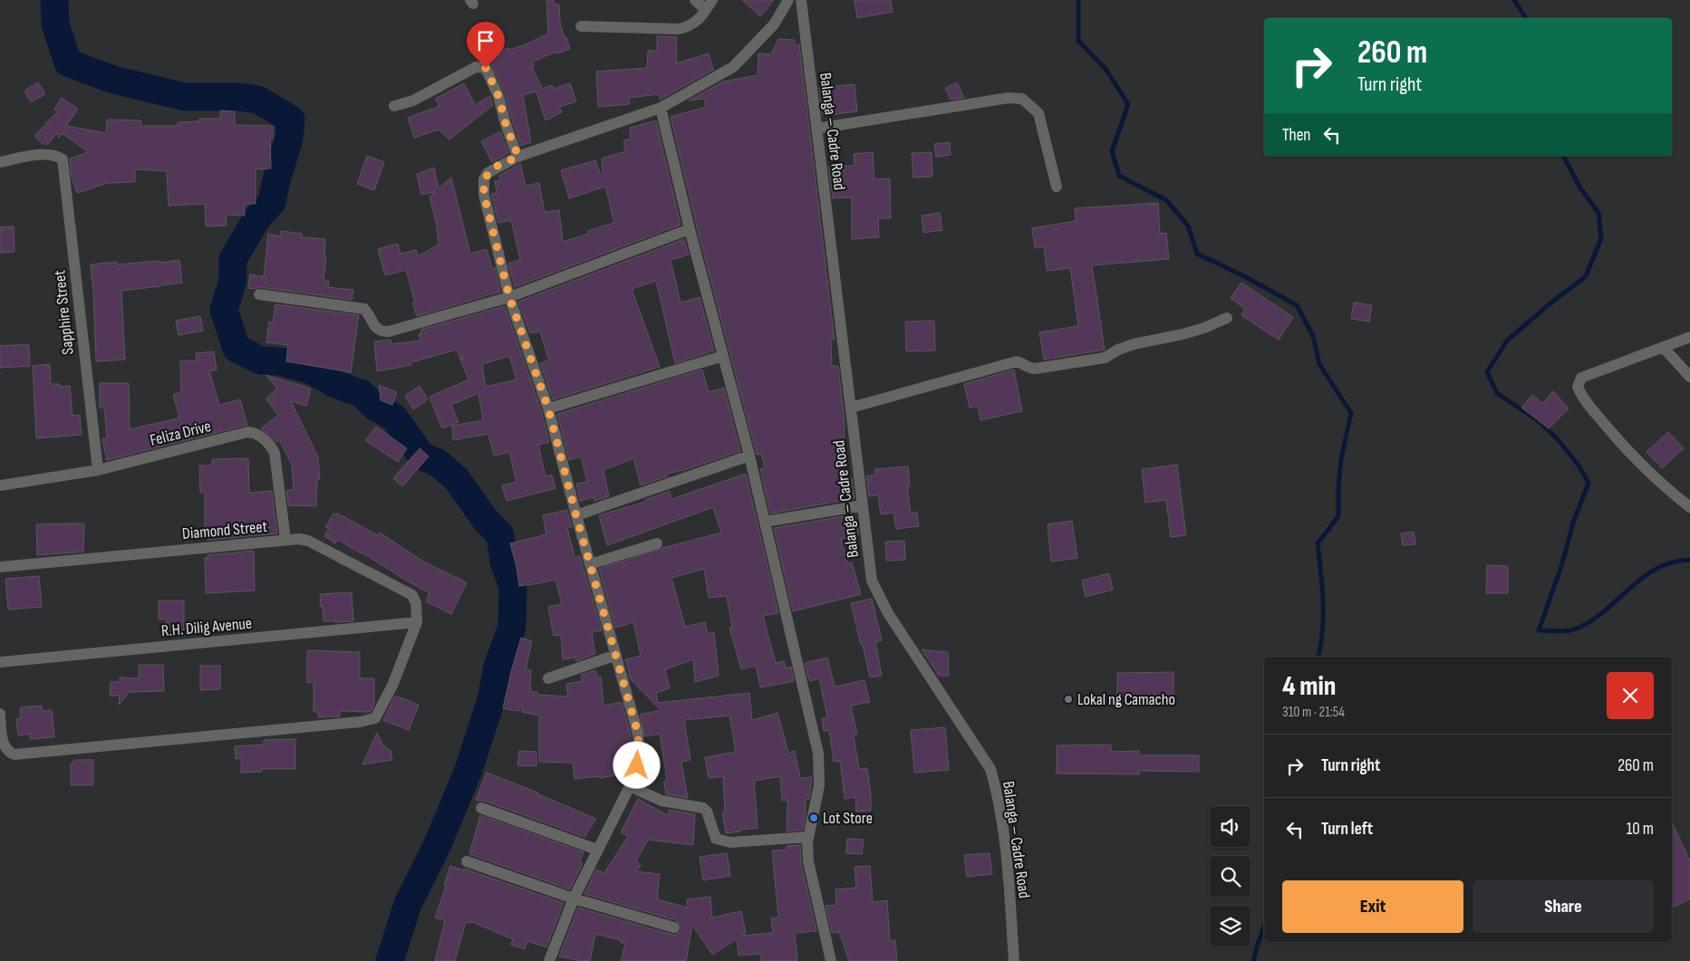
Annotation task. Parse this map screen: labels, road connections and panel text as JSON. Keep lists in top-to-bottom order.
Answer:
{
  "streets": {
    "street": [
      "Balanga – Cadre Road",
      "Sapphire Street",
      "Feliza Drive",
      "Diamond Street",
      "R.H. Dilig Avenue"
    ]
  },
  "crossings": [
    ["Sapphire Street", "Feliza Drive"],
    ["Feliza Drive", "Diamond Street"],
    ["Diamond Street", "R.H. Dilig Avenue"]
  ],
  "places": ["Lokal ng Camacho", "Lot Store"],
  "page": {
    "turn": ["260 m", "Turn right"],
    "then": "Then",
    "heading": ["4 min", "310 m · 21:54"],
    "list": [
      {
        "name": "Turn right",
        "value": "260 m"
      },
      {
        "name": "Turn left",
        "value": "10 m"
      }
    ],
    "buttons": ["Exit", "Share"]
  }
}
